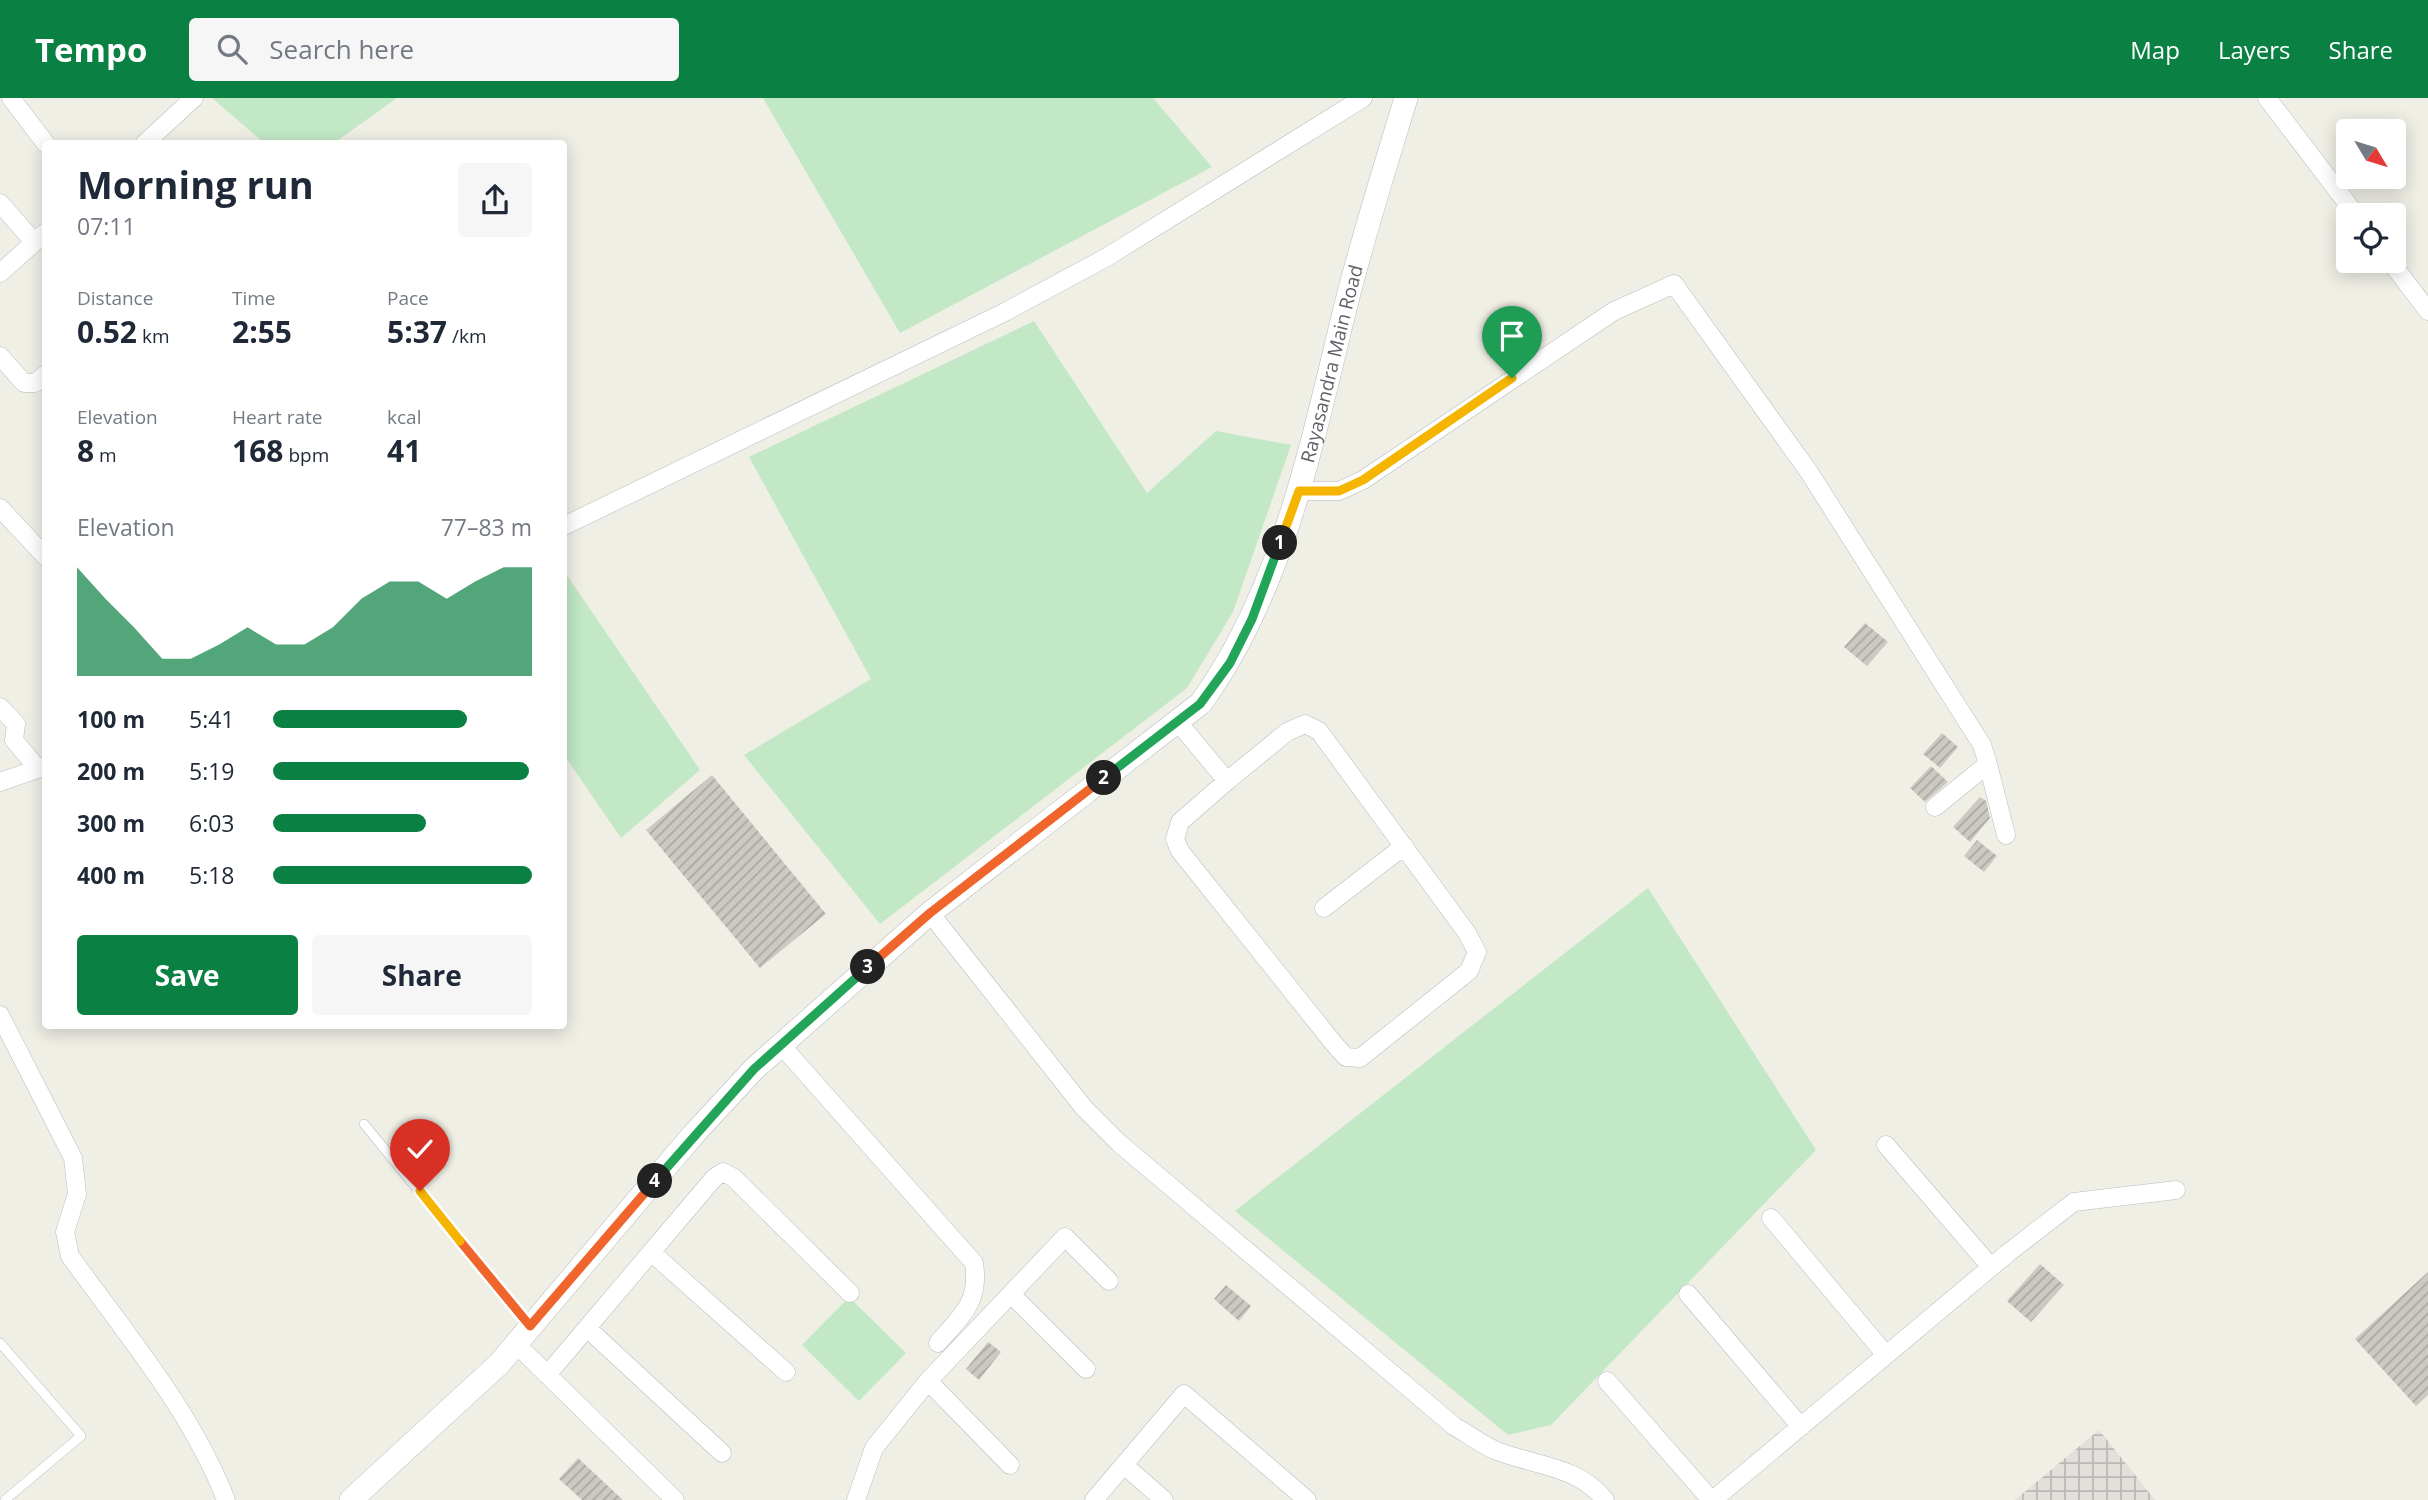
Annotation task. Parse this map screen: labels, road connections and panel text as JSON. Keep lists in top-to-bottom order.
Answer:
{
  "streets": {
    "street": ["Rayasandra Main Road"]
  },
  "north": "bottom right",
  "page": {
    "header": "Tempo",
    "search": "Search here",
    "nav": ["Map", "Layers", "Share"],
    "heading": ["Morning run", "07:11"],
    "stats": [
      ["Distance", "0.52 km"],
      ["Time", "2:55"],
      ["Pace", "5:37 /km"],
      ["Elevation", "8 m"],
      ["Heart rate", "168 bpm"],
      ["kcal", "41"]
    ],
    "chart": ["Elevation", "77–83 m"],
    "pins": [
      "1",
      "2",
      "3",
      "4"
    ],
    "list": [
      {
        "name": "100 m",
        "note": "5:41"
      },
      {
        "name": "200 m",
        "note": "5:19"
      },
      {
        "name": "300 m",
        "note": "6:03"
      },
      {
        "name": "400 m",
        "note": "5:18"
      }
    ],
    "buttons": ["Save", "Share"]
  }
}
